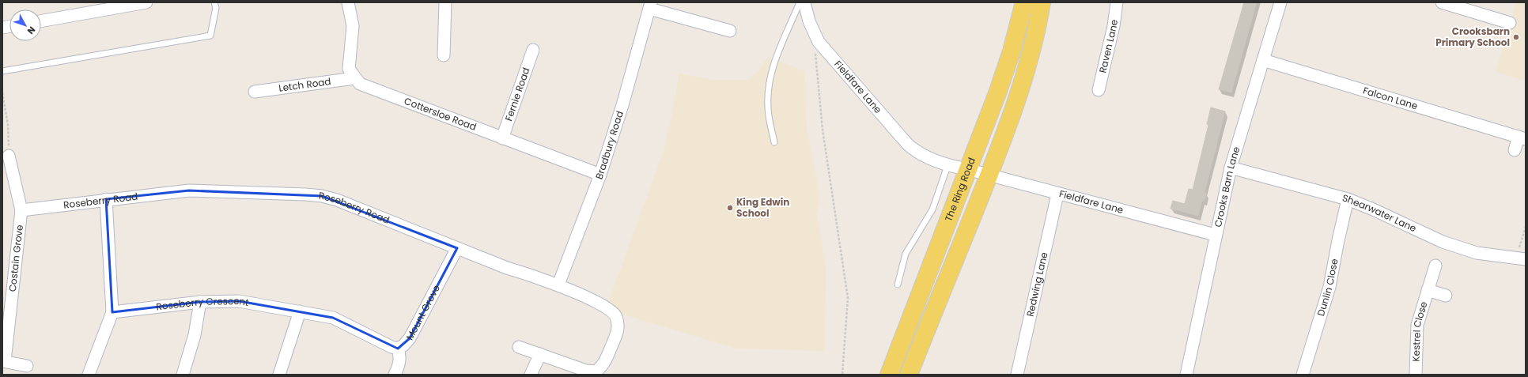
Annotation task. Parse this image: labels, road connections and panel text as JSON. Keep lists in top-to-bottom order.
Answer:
{
  "streets": {
    "main road": ["The Ring Road"],
    "street": [
      "Raven Lane",
      "Letch Road",
      "Fieldfare Lane",
      "Fernie Road",
      "Falcon Lane",
      "Cottersloe Road",
      "Bradbury Road",
      "Crooks Barn Lane",
      "Roseberry Road",
      "Shearwater Lane",
      "Costain Grove",
      "Redwing Lane",
      "Dunlin Close",
      "Roseberry Crescent",
      "Mount Grove",
      "Kestrel Close"
    ]
  },
  "crossings": [
    ["Letch Road", "Cottersloe Road"],
    ["Fieldfare Lane", "Crooks Barn Lane"],
    ["Fieldfare Lane", "The Ring Road"],
    ["Fieldfare Lane", "Redwing Lane"],
    ["Fernie Road", "Cottersloe Road"],
    ["Falcon Lane", "Crooks Barn Lane"],
    ["Cottersloe Road", "Bradbury Road"],
    ["Bradbury Road", "Roseberry Road"],
    ["Crooks Barn Lane", "Shearwater Lane"],
    ["Roseberry Road", "Costain Grove"],
    ["Roseberry Road", "Mount Grove"],
    ["Shearwater Lane", "Dunlin Close"],
    ["Roseberry Crescent", "Mount Grove"]
  ],
  "places": ["Crooksbarn Primary School", "King Edwin School"],
  "north": "bottom right"
}
